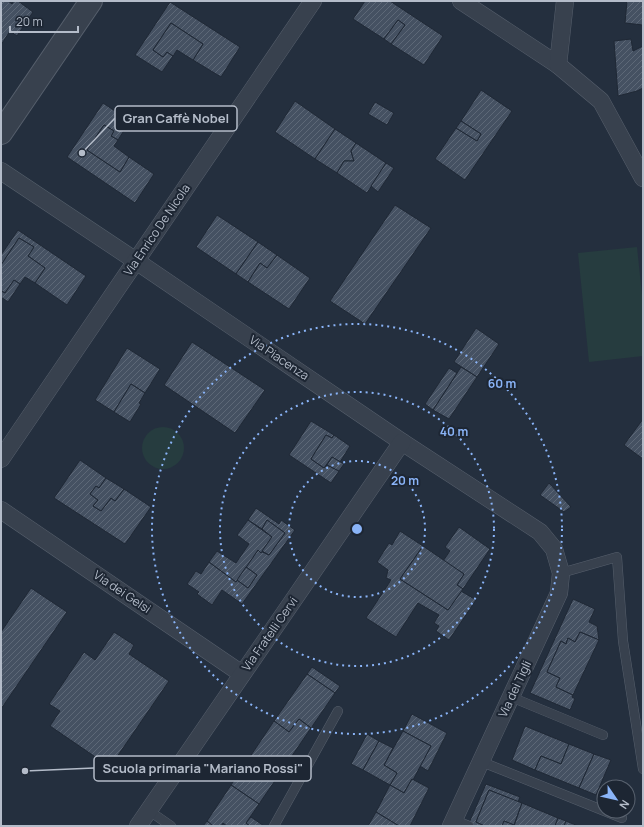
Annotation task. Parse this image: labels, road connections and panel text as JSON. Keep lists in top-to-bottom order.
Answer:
{
  "streets": {
    "street": [
      "Via Enrico De Nicola",
      "Via Piacenza",
      "Via dei Gelsi",
      "Via Fratelli Cervi",
      "Via dei Tigli"
    ]
  },
  "crossings": [
    ["Via Enrico De Nicola", "Via Piacenza"],
    ["Via Piacenza", "Via Fratelli Cervi"],
    ["Via Piacenza", "Via dei Tigli"],
    ["Via dei Gelsi", "Via Fratelli Cervi"]
  ],
  "places": ["Gran Caffè Nobel", "Scuola primaria \"Mariano Rossi\""],
  "scale_bar": "20 m",
  "north": "bottom right",
  "rings": ["60 m", "40 m", "20 m"]
}
